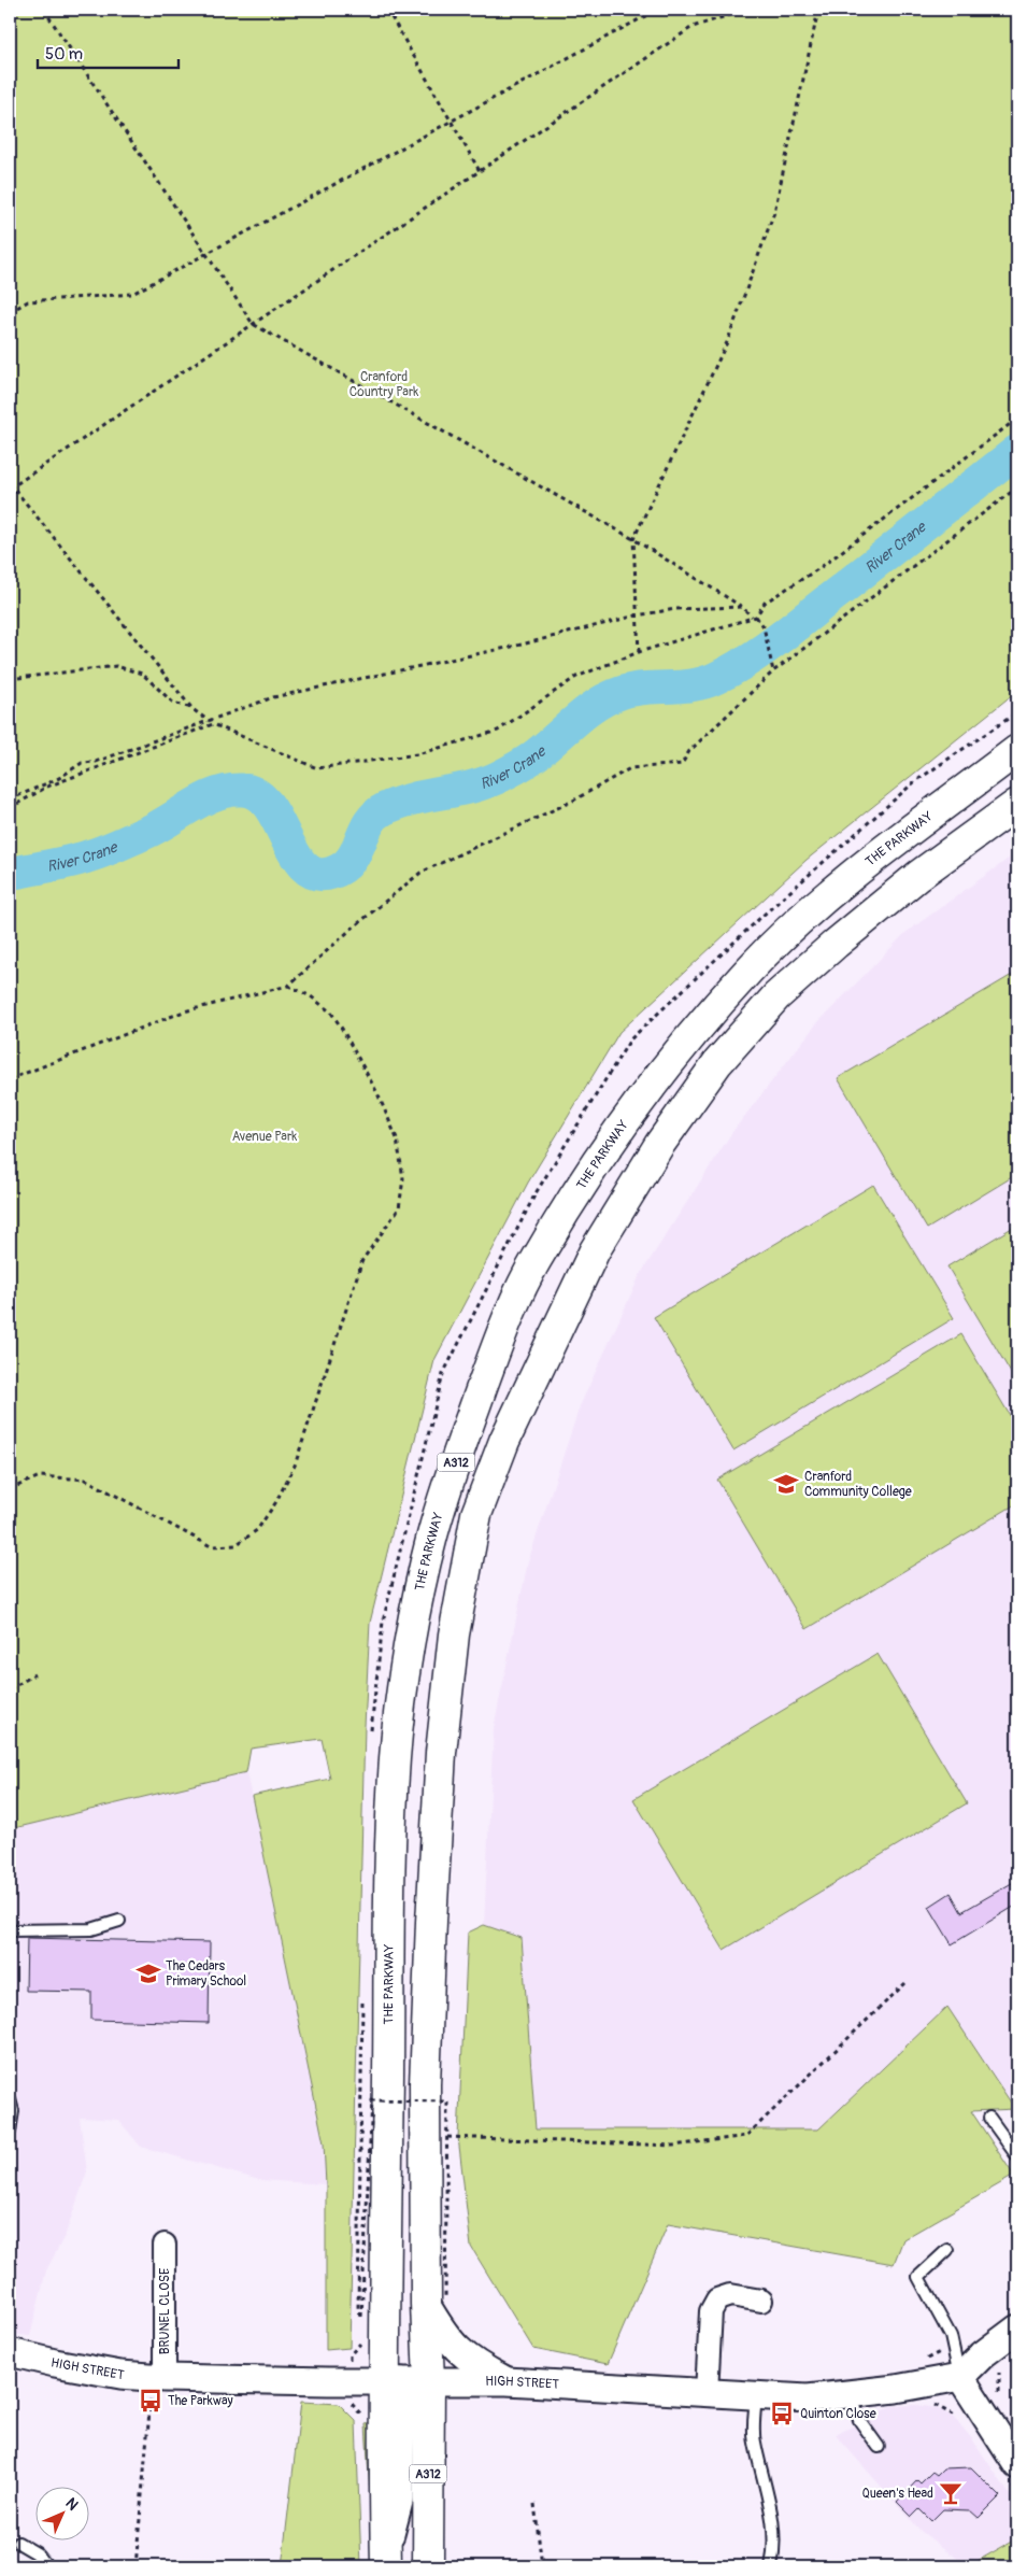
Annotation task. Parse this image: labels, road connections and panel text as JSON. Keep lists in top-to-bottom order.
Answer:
{
  "streets": {
    "highway": ["THE PARKWAY", "A312"],
    "street": ["BRUNEL CLOSE", "HIGH STREET"]
  },
  "crossings": [
    ["THE PARKWAY", "HIGH STREET"],
    ["BRUNEL CLOSE", "HIGH STREET"]
  ],
  "water": ["River Crane"],
  "parks": ["Cranford Country Park", "Avenue Park"],
  "places": {
    "school or university": ["Cranford Community College", "The Cedars Primary School"],
    "bus stop": ["The Parkway", "Quinton Close"],
    "bar": ["Queen's Head"]
  },
  "scale_bar": "50 m",
  "north": "top right"
}
